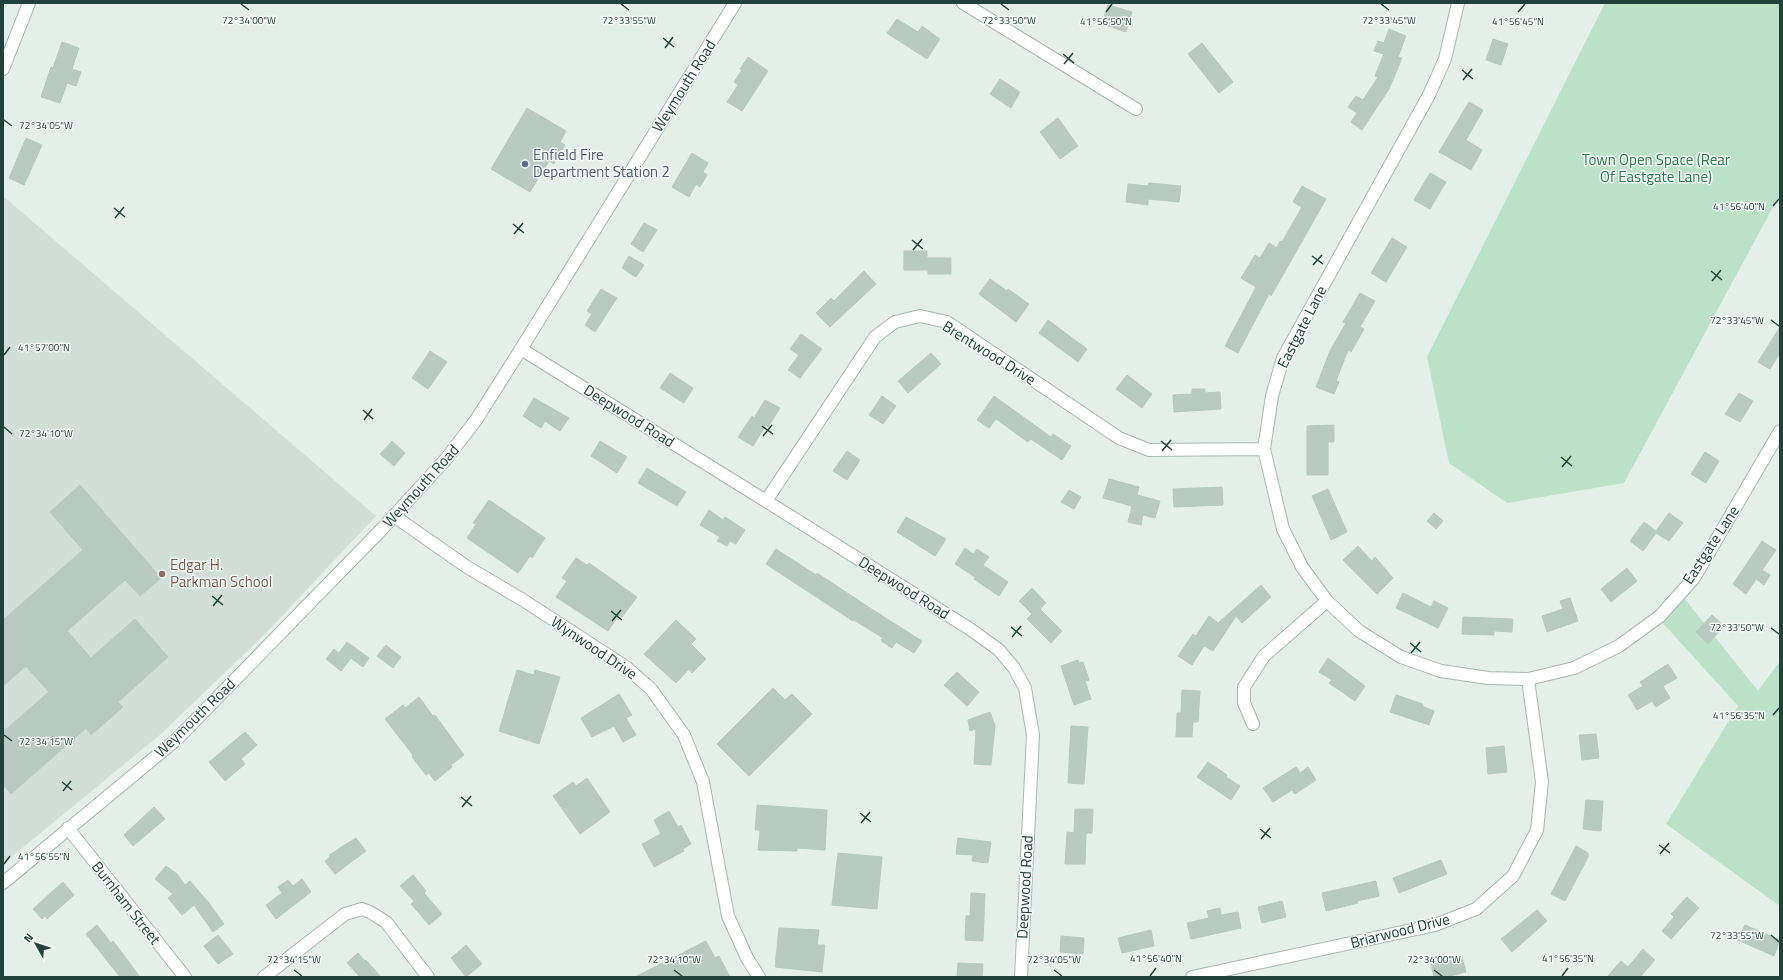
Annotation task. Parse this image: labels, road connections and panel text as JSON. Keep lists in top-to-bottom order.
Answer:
{
  "streets": {
    "street": [
      "Weymouth Road",
      "Eastgate Lane",
      "Brentwood Drive",
      "Deepwood Road",
      "Wynwood Drive",
      "Burnham Street",
      "Briarwood Drive"
    ]
  },
  "crossings": [
    ["Weymouth Road", "Deepwood Road"],
    ["Weymouth Road", "Wynwood Drive"],
    ["Weymouth Road", "Burnham Street"],
    ["Eastgate Lane", "Brentwood Drive"],
    ["Eastgate Lane", "Briarwood Drive"],
    ["Brentwood Drive", "Deepwood Road"]
  ],
  "parks": ["Town Open Space (Rear Of Eastgate Lane)"],
  "places": ["Enfield Fire Department Station 2", "Edgar H. Parkman School"],
  "north": "top left",
  "coordinates": [
    "72°34'00\"W",
    "72°33'55\"W",
    "72°33'50\"W",
    "72°33'45\"W",
    "41°56'50\"N",
    "41°56'45\"N",
    "72°34'05\"W",
    "41°56'40\"N",
    "41°57'00\"N",
    "72°34'10\"W",
    "41°56'35\"N",
    "72°34'15\"W",
    "41°56'55\"N"
  ]
}
